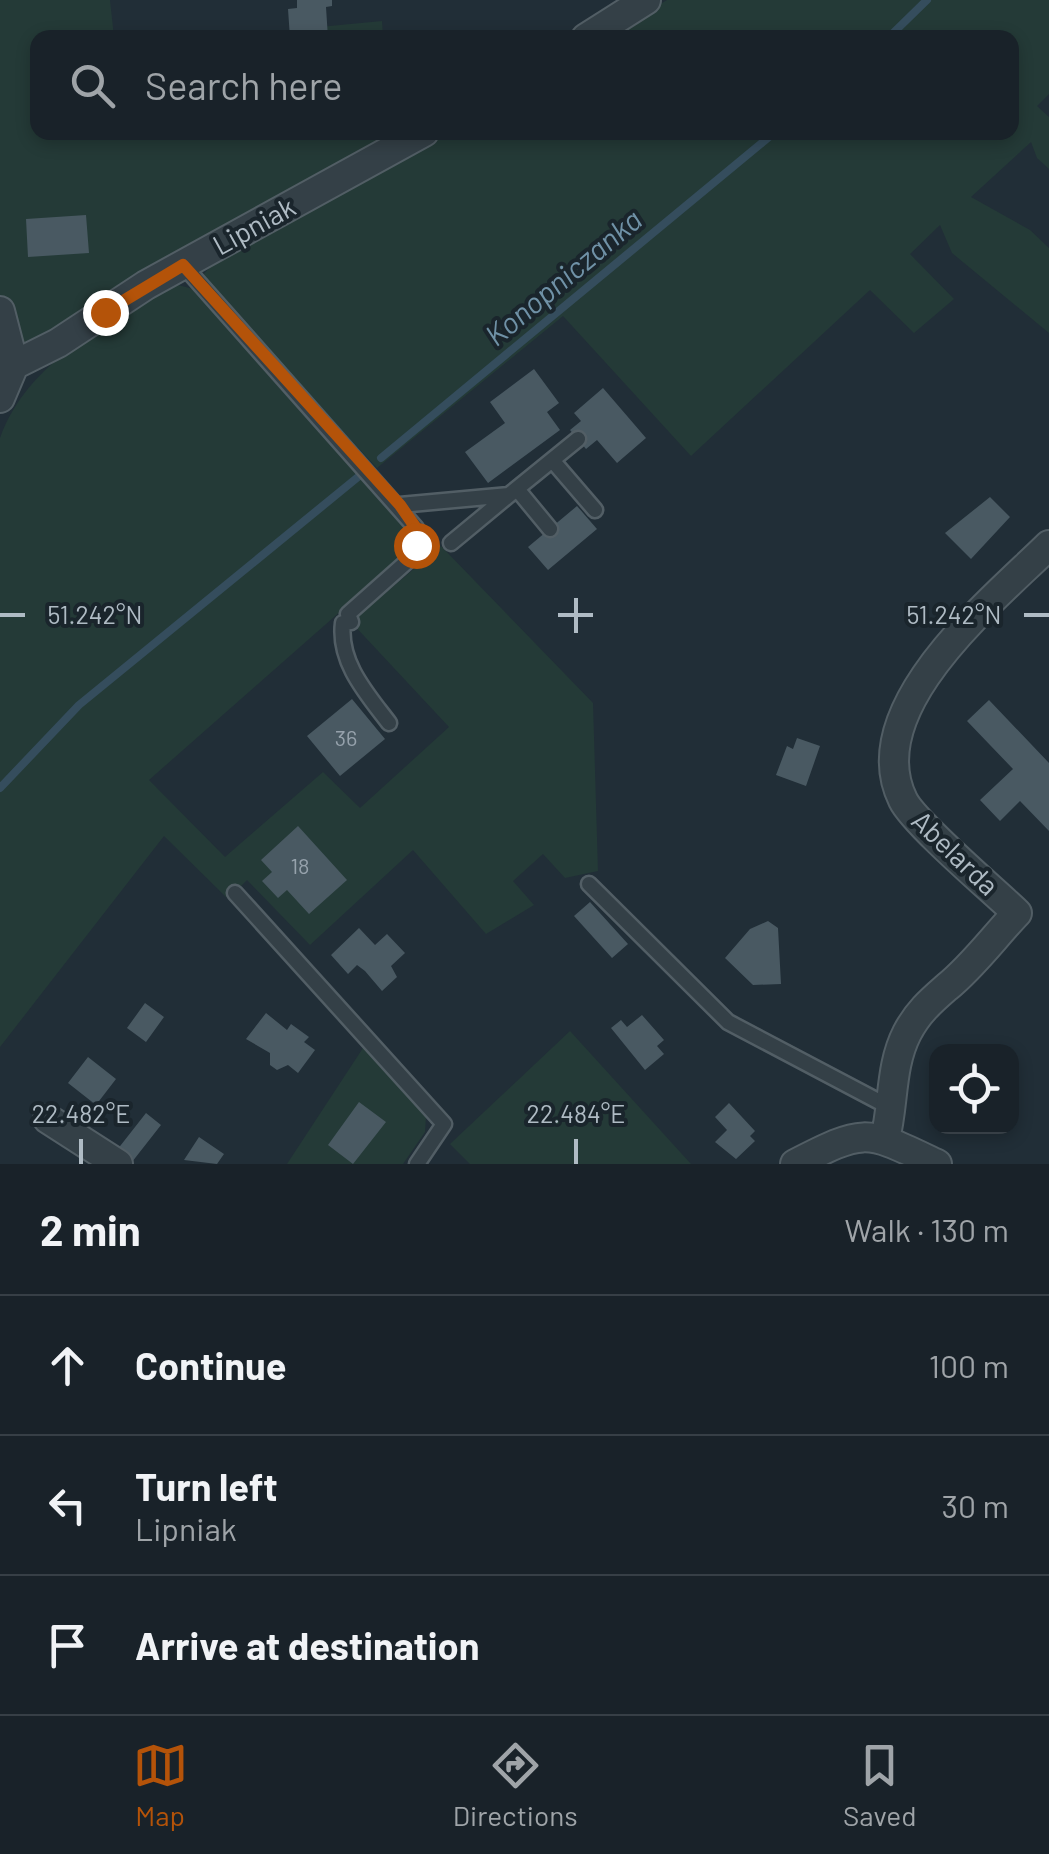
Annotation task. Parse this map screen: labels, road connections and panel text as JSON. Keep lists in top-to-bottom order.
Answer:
{
  "streets": {
    "street": ["Lipniak", "Abelarda"]
  },
  "water": ["Konopniczanka"],
  "house_numbers": ["36", "18"],
  "page": {
    "search": "Search here",
    "heading": ["2 min", "Walk · 130 m"],
    "list": [
      ["Continue", "100 m"],
      ["Turn left", "Lipniak", "30 m"],
      "Arrive at destination"
    ],
    "nav": ["Map", "Directions", "Saved"]
  },
  "coordinates": ["51.242°N", "22.482°E", "22.484°E"]
}
